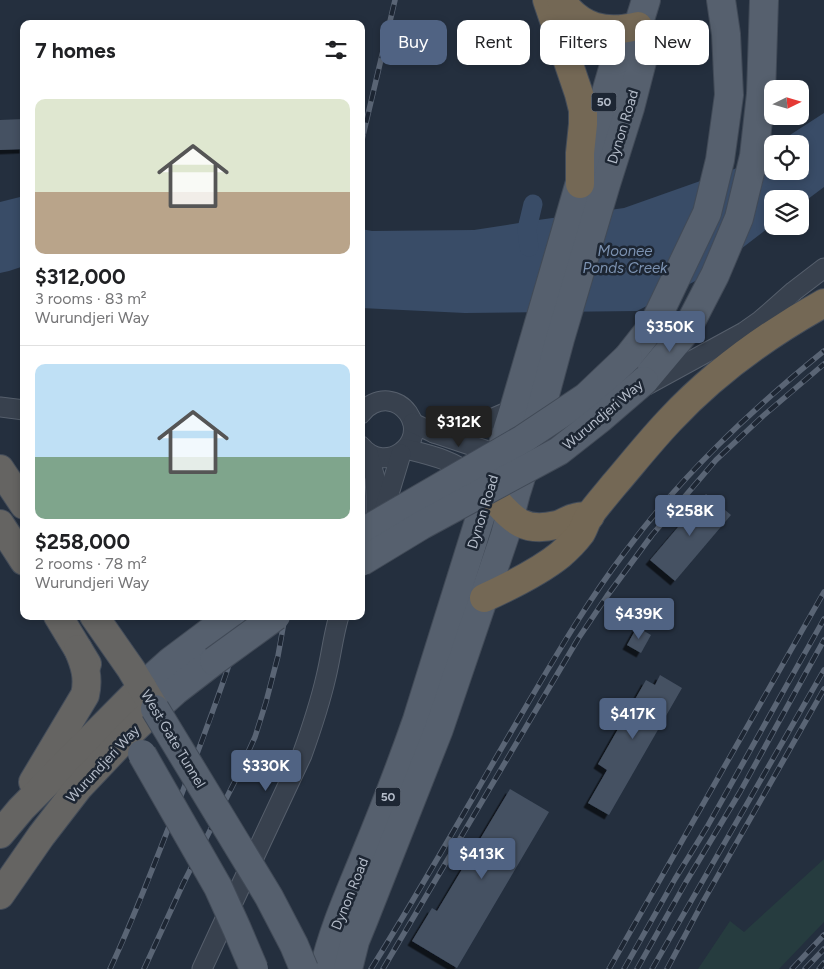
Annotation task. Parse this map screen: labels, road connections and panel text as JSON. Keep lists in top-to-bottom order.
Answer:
{
  "streets": {
    "highway": ["Wurundjeri Way", "West Gate Tunnel"],
    "main road": ["50", "Dynon Road"]
  },
  "crossings": [
    ["Wurundjeri Way", "West Gate Tunnel"]
  ],
  "water": ["Moonee Ponds Creek"],
  "north": "right",
  "page": {
    "chip": [
      "Buy",
      "Rent",
      "Filters",
      "New"
    ],
    "heading": "7 homes",
    "list": [
      {
        "name": "$312,000",
        "note": "3 rooms · 83 m² · Wurundjeri Way"
      },
      {
        "name": "$258,000",
        "note": "2 rooms · 78 m² · Wurundjeri Way"
      }
    ],
    "price": [
      "$350K",
      "$312K",
      "$258K",
      "$439K",
      "$417K",
      "$330K",
      "$413K"
    ]
  }
}
